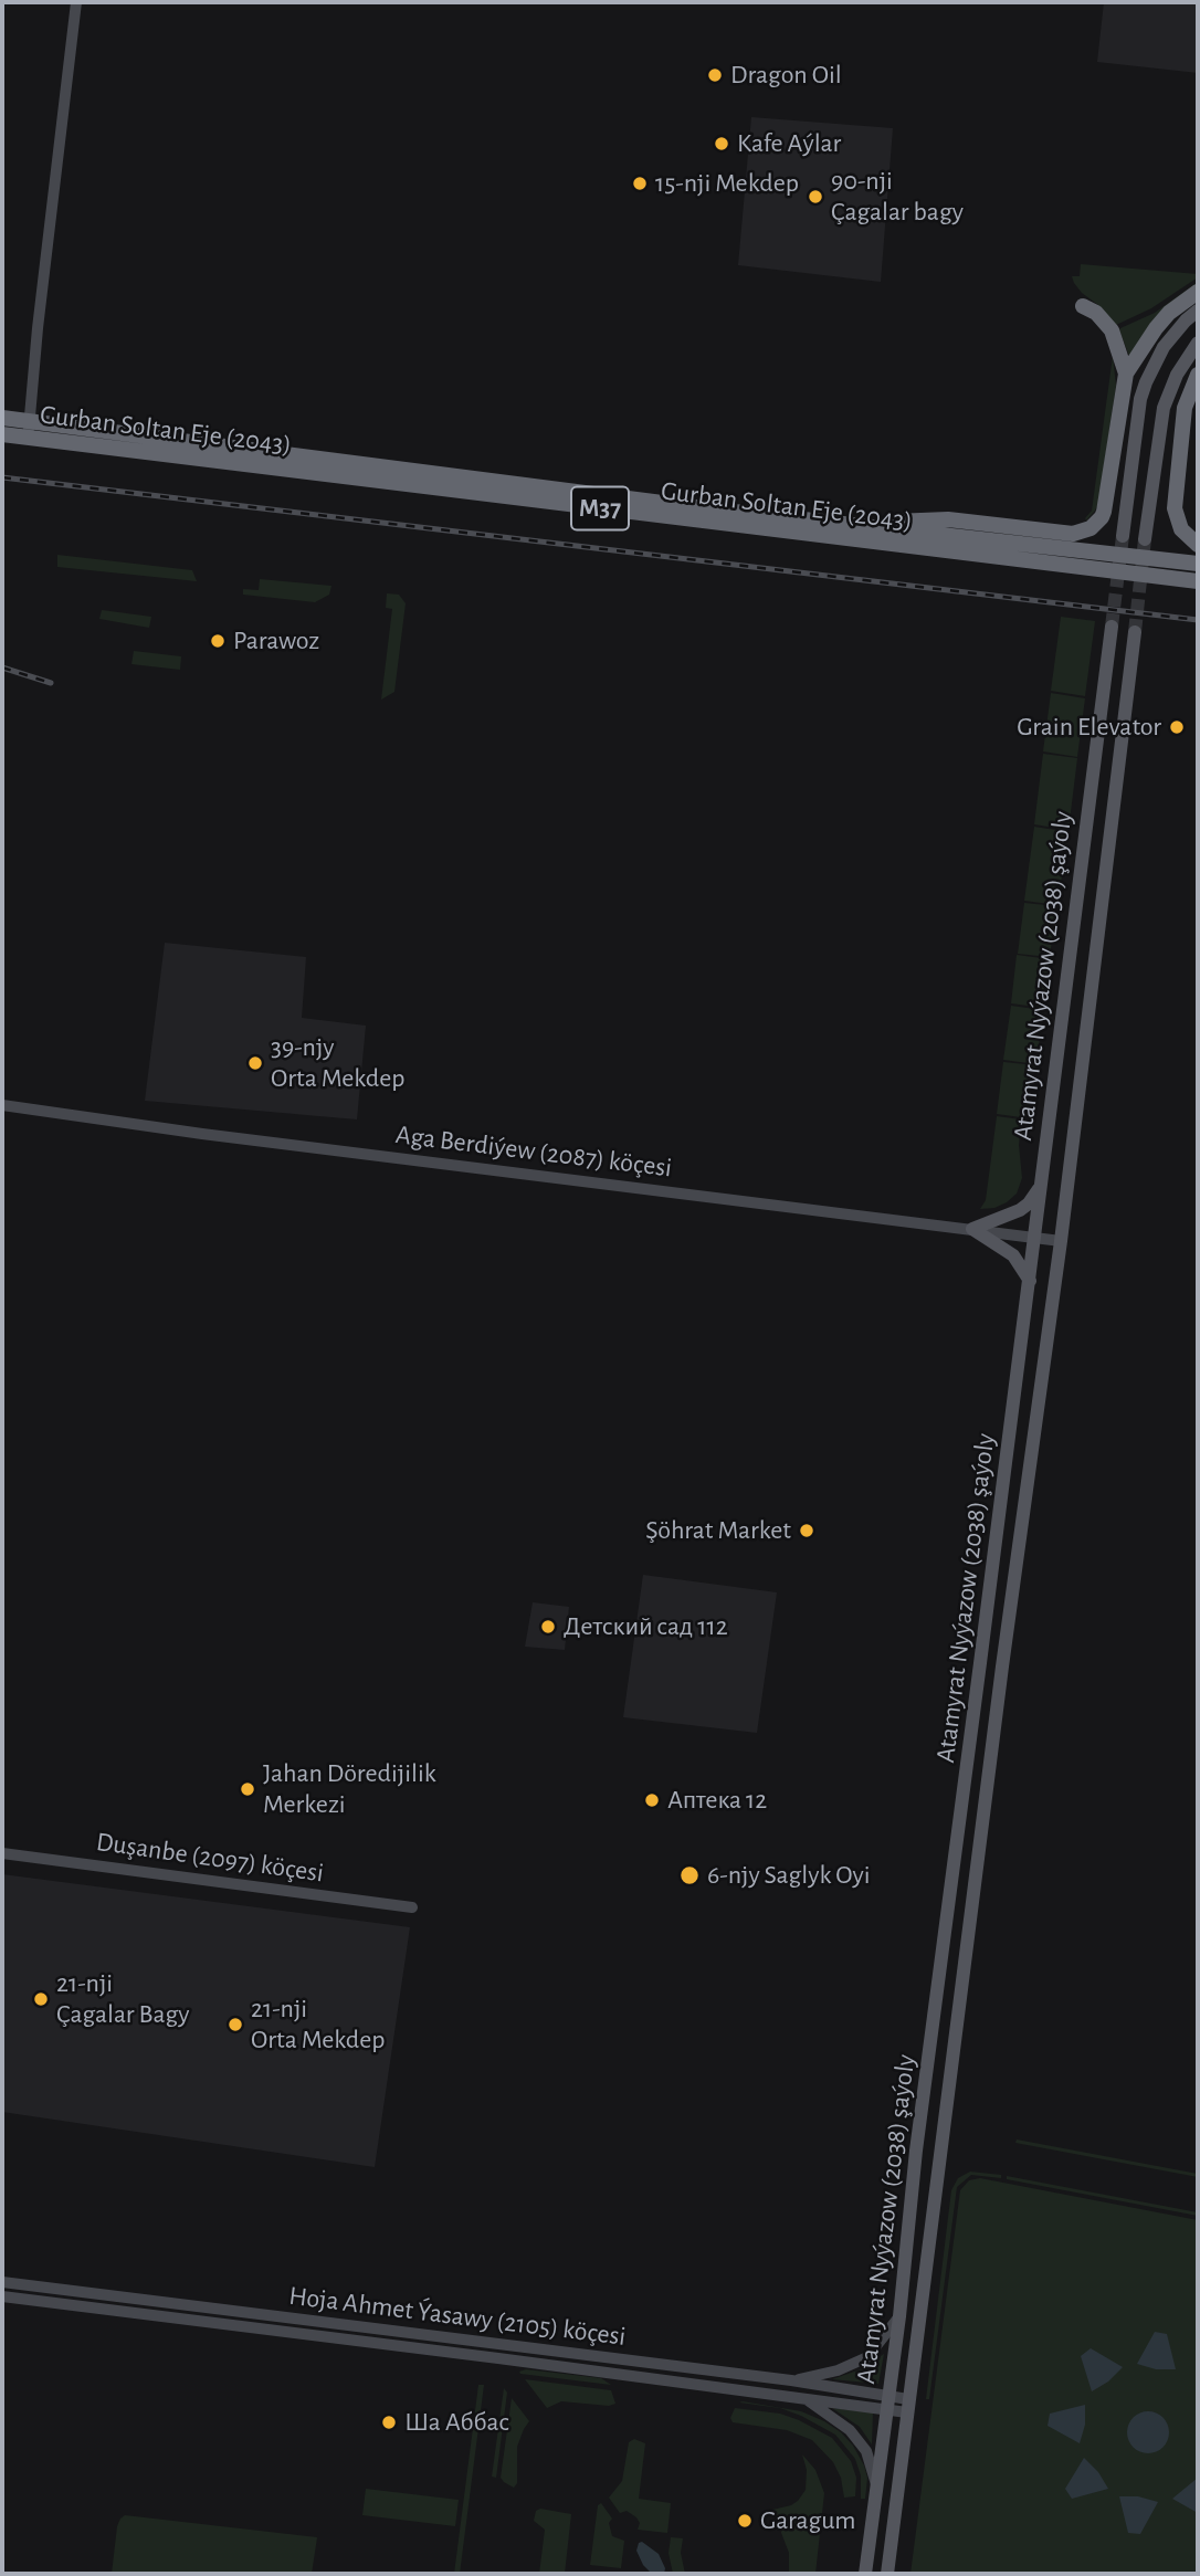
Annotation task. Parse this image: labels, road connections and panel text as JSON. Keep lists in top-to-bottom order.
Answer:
{
  "streets": {
    "highway": ["Gurban Soltan Eje (2043)", "M37"],
    "main road": [
      "Atamyrat Nyýazow (2038) şaýoly",
      "Aga Berdiýew (2087) köçesi",
      "Duşanbe (2097) köçesi",
      "Hoja Ahmet Ýasawy (2105) köçesi"
    ]
  },
  "crossings": [
    ["Atamyrat Nyýazow (2038) şaýoly", "Aga Berdiýew (2087) köçesi"],
    ["Atamyrat Nyýazow (2038) şaýoly", "Hoja Ahmet Ýasawy (2105) köçesi"]
  ],
  "places": [
    "Dragon Oil",
    "Kafe Aýlar",
    "15-nji Mekdep",
    "90-nji Çagalar bagy",
    "Parawoz",
    "Grain Elevator",
    "39-njy Orta Mekdep",
    "Şöhrat Market",
    "Детский сад 112",
    "Jahan Döredijilik Merkezi",
    "Аптека 12",
    "6-njy Saglyk Oyi",
    "21-nji Çagalar Bagy",
    "21-nji Orta Mekdep",
    "Ша Аббас",
    "Garagum"
  ]
}
